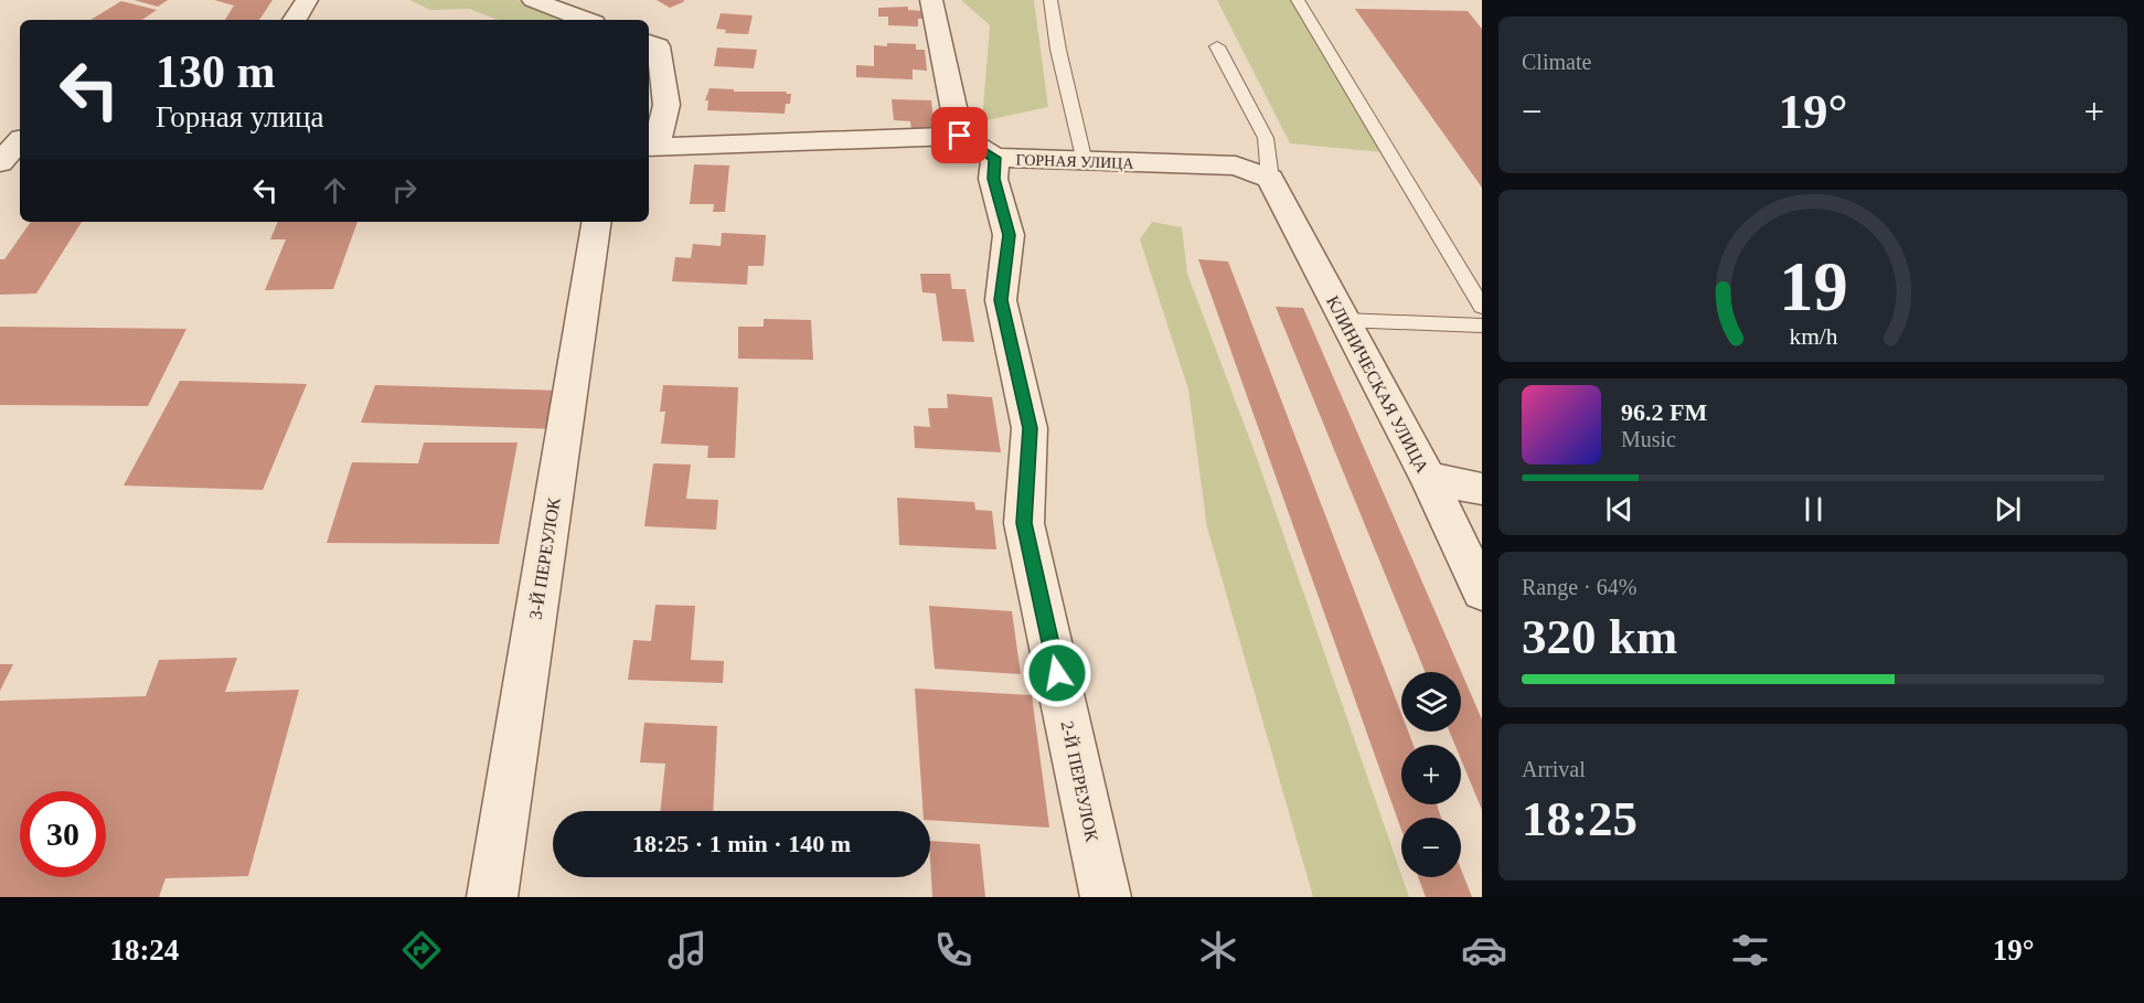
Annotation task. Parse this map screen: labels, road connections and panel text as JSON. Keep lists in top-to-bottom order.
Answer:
{
  "streets": {
    "street": [
      "ГОРНАЯ УЛИЦА",
      "КЛИНИЧЕСКАЯ УЛИЦА",
      "3-Й ПЕРЕУЛОК",
      "2-Й ПЕРЕУЛОК"
    ]
  },
  "crossings": [
    ["ГОРНАЯ УЛИЦА", "КЛИНИЧЕСКАЯ УЛИЦА"],
    ["ГОРНАЯ УЛИЦА", "2-Й ПЕРЕУЛОК"]
  ],
  "page": {
    "tile": [
      "Climate",
      ["Range · 64%", "320 km"],
      ["Arrival", "18:25"]
    ],
    "turn": ["130 m", "Горная улица"],
    "heat": ["−", "19°", "+"],
    "song": ["96.2 FM", "Music"],
    "map_buttons": ["+", "−"],
    "limit": "30",
    "trip": "18:25 · 1 min · 140 m",
    "tabs": ["18:24", "19°"],
    "gauge": ["19", "km/h"]
  }
}
